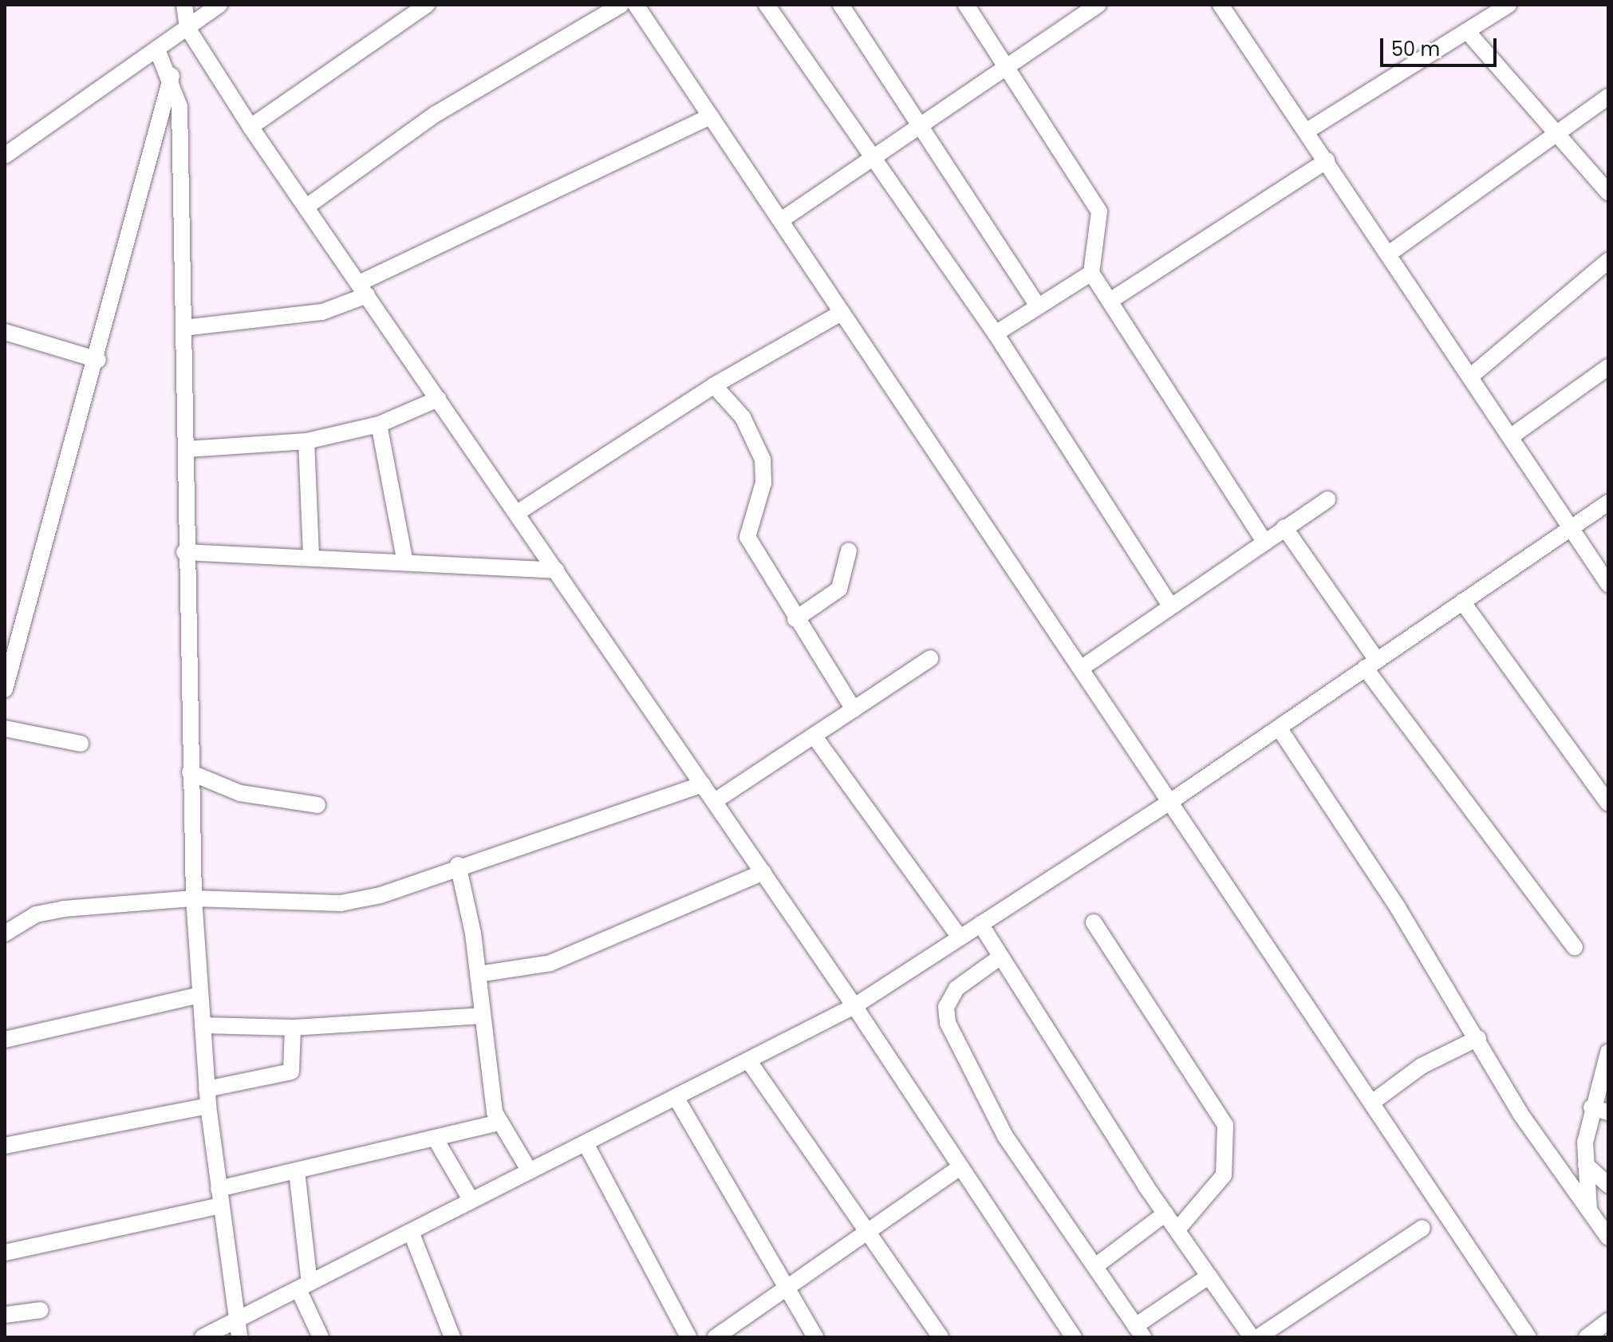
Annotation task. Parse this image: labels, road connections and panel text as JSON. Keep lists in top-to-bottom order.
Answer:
{
  "scale_bar": "50 m"
}
